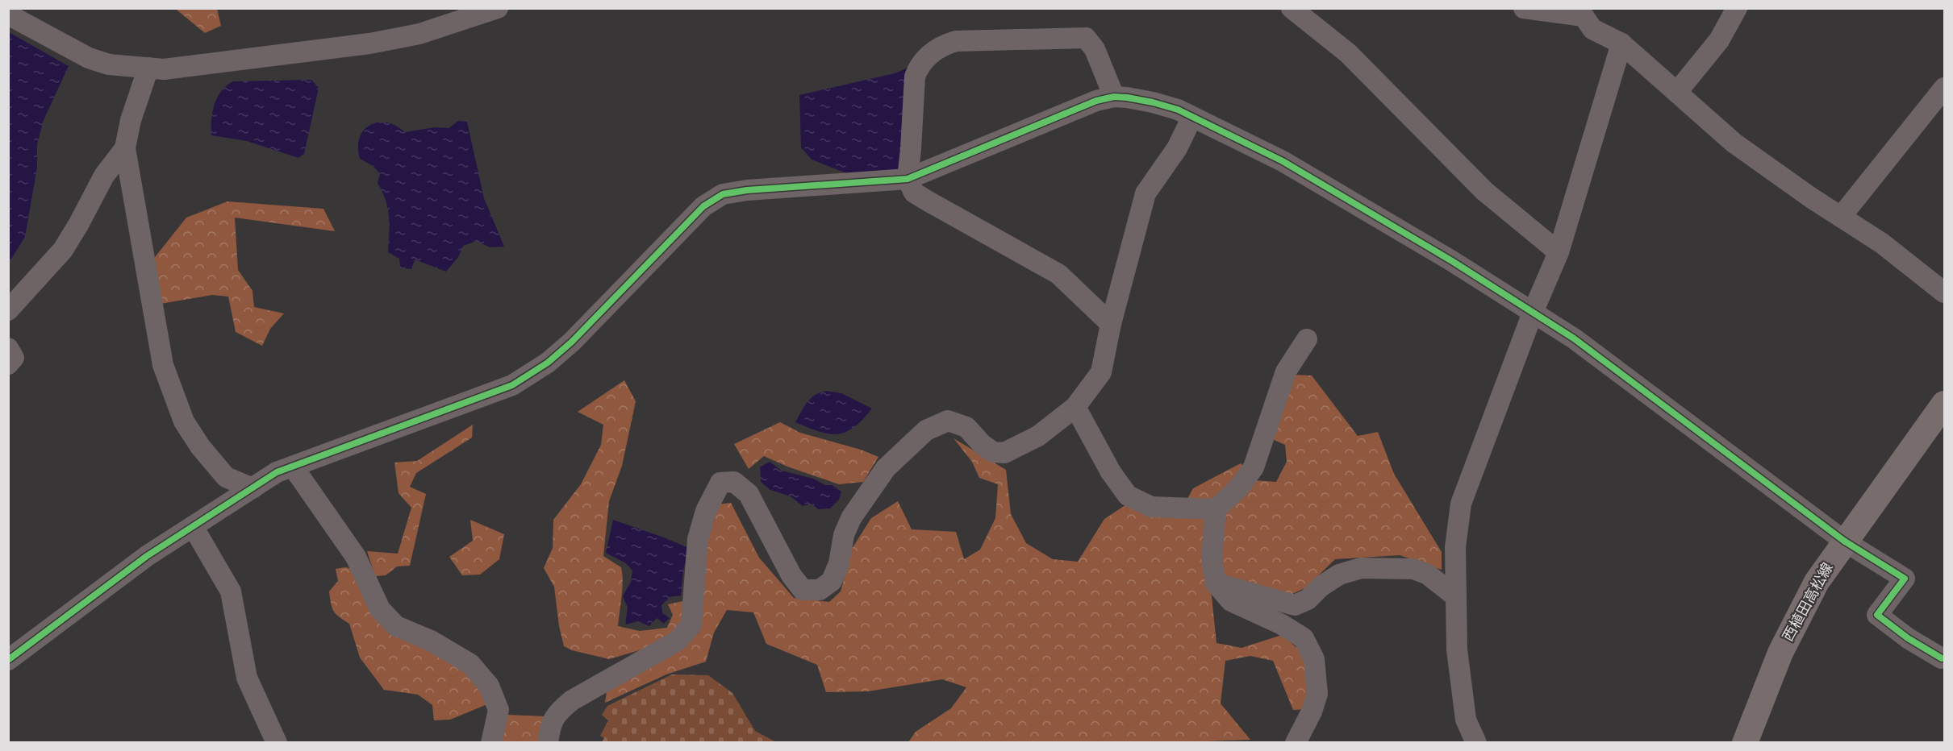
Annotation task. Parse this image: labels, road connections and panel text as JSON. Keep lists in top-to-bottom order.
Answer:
{
  "streets": {
    "main road": ["西植田高松線"]
  }
}
